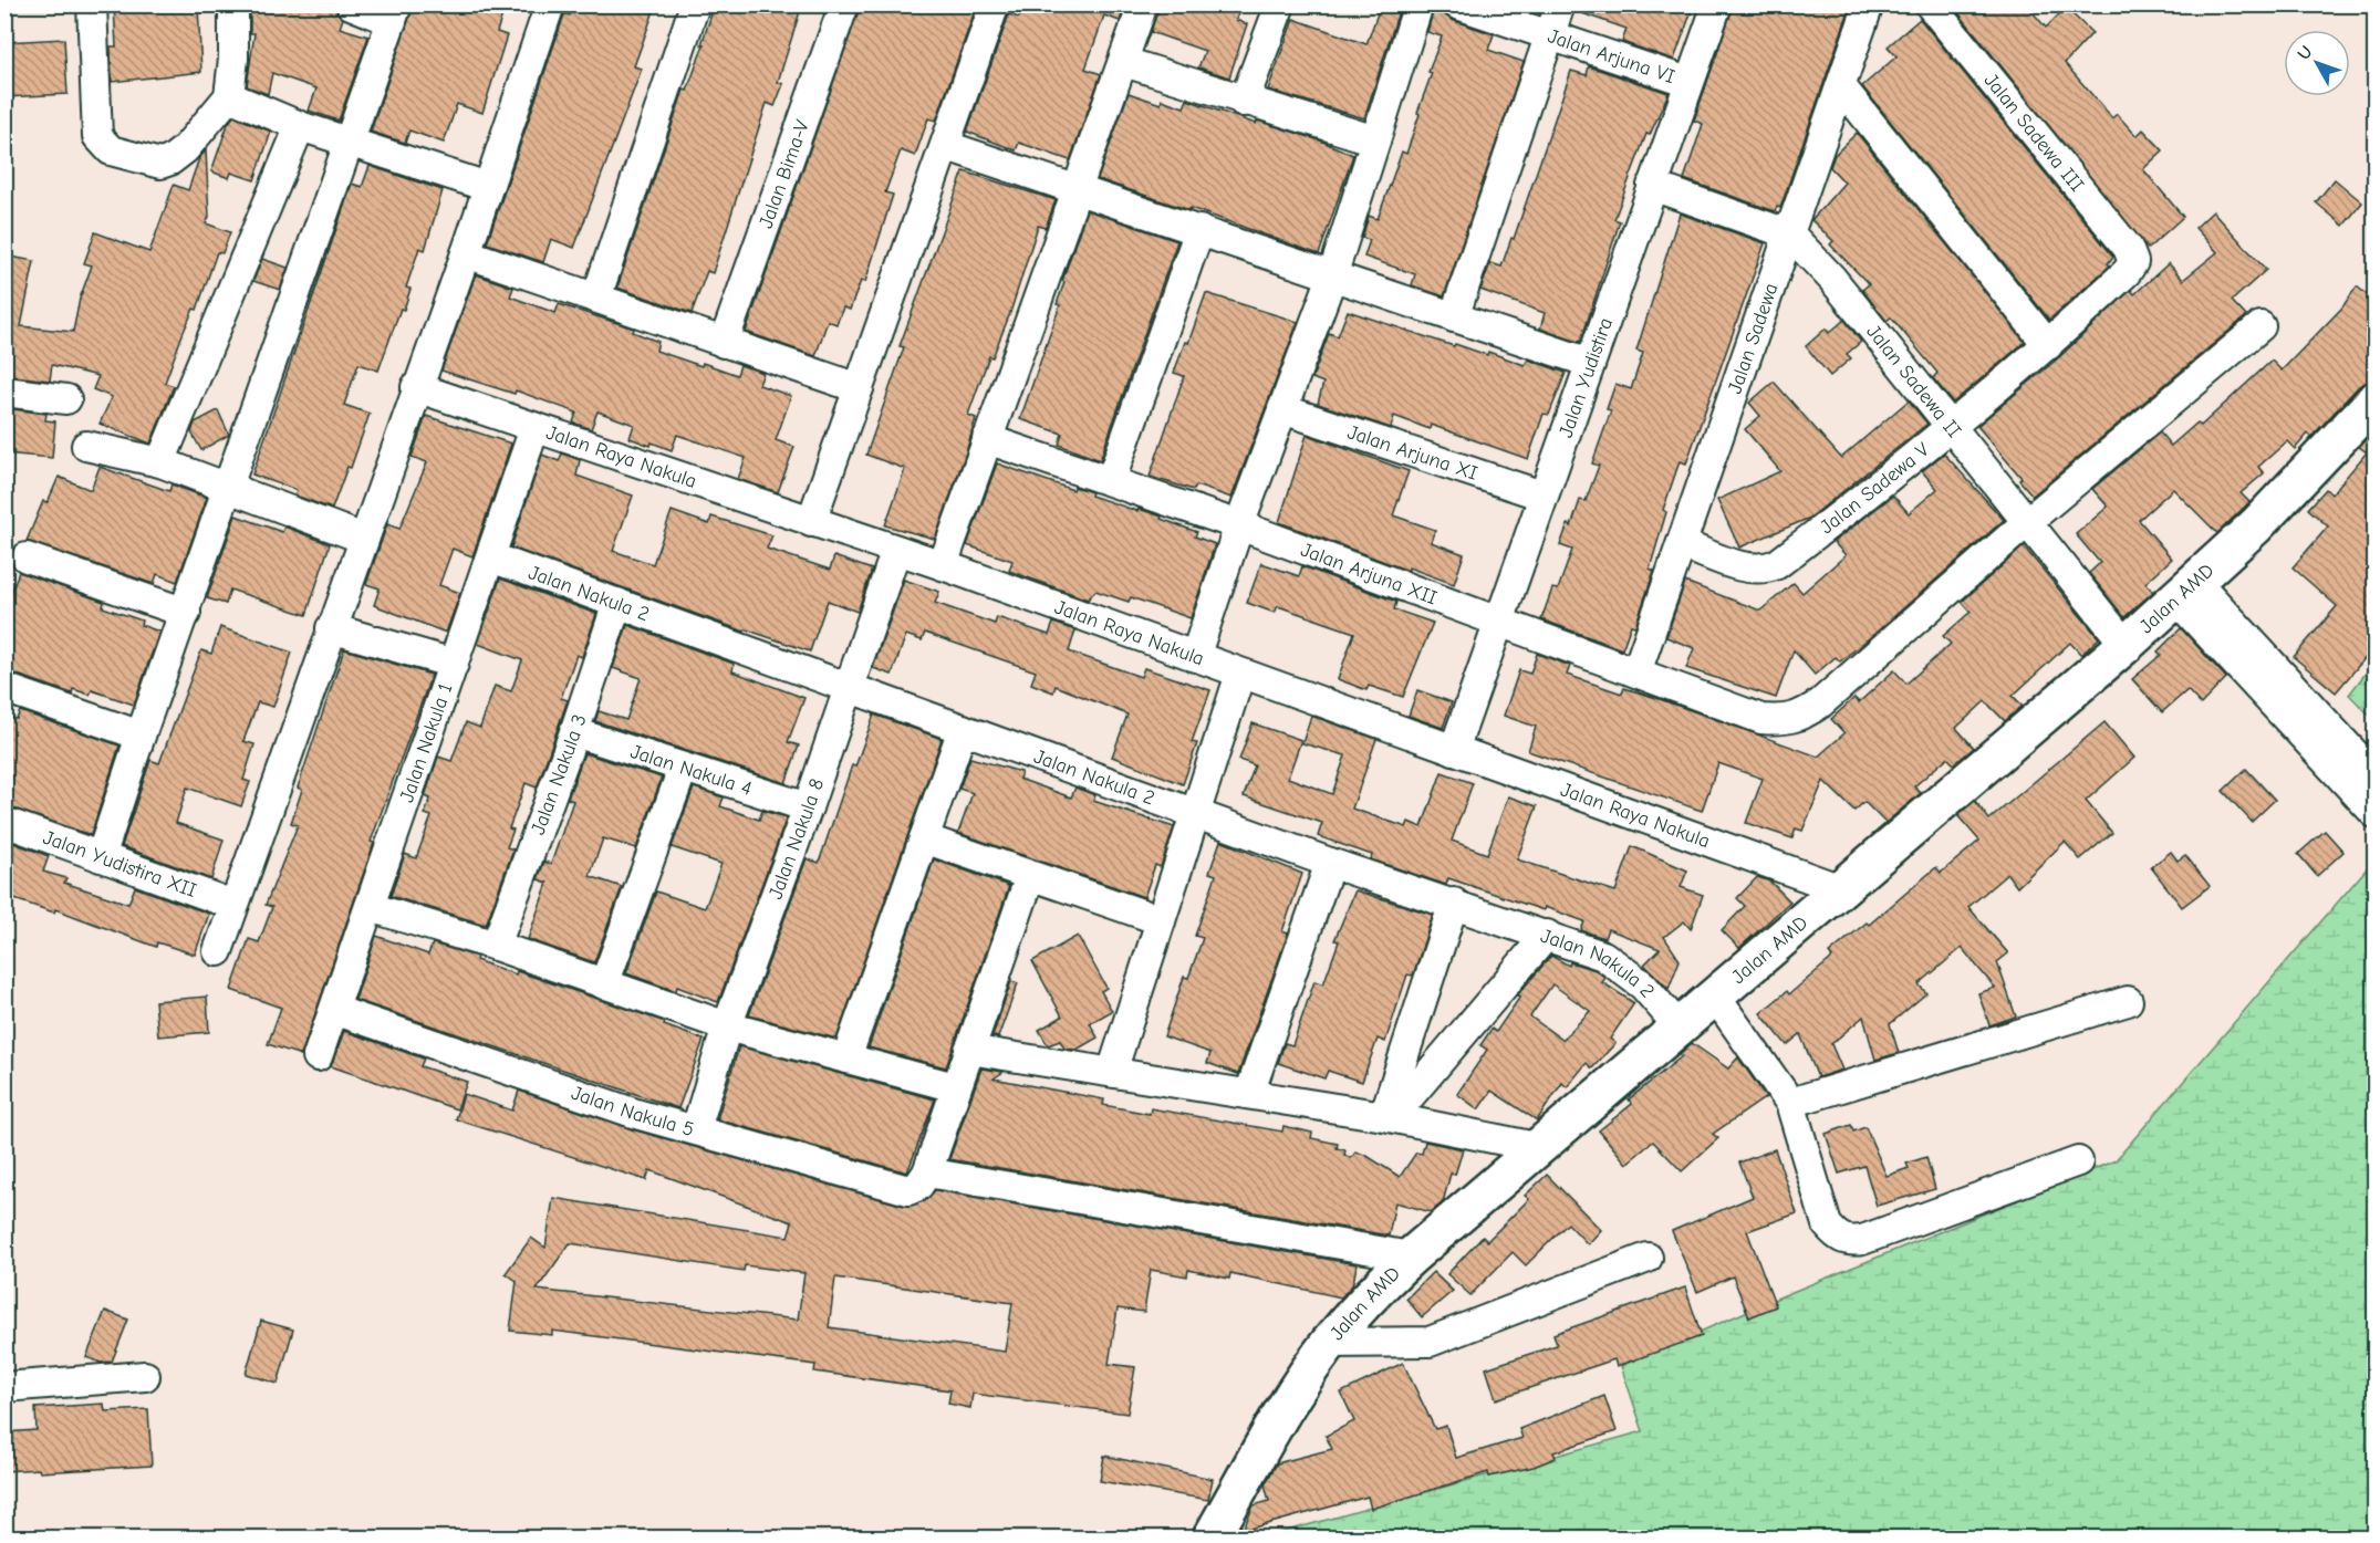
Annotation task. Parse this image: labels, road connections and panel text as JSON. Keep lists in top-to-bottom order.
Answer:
{
  "streets": {
    "street": [
      "Jalan Arjuna VI",
      "Jalan Sadewa III",
      "Jalan Bima-V",
      "Jalan Sadewa",
      "Jalan Yudistira",
      "Jalan Sadewa II",
      "Jalan Arjuna XI",
      "Jalan Raya Nakula",
      "Jalan Sadewa V",
      "Jalan Arjuna XII",
      "Jalan Nakula 2",
      "Jalan AMD",
      "Jalan Nakula 1",
      "Jalan Nakula 4",
      "Jalan Nakula 3",
      "Jalan Nakula 8",
      "Jalan Yudistira XII",
      "Jalan Nakula 5"
    ]
  },
  "crossings": [
    ["Jalan Arjuna VI", "Jalan Yudistira"],
    ["Jalan Sadewa III", "Jalan Sadewa V"],
    ["Jalan Sadewa", "Jalan Sadewa II"],
    ["Jalan Sadewa", "Jalan Sadewa V"],
    ["Jalan Sadewa", "Jalan Arjuna XII"],
    ["Jalan Yudistira", "Jalan Sadewa II"],
    ["Jalan Yudistira", "Jalan Arjuna XI"],
    ["Jalan Yudistira", "Jalan Raya Nakula"],
    ["Jalan Yudistira", "Jalan Arjuna XII"],
    ["Jalan Sadewa II", "Jalan Sadewa V"],
    ["Jalan Sadewa II", "Jalan Arjuna XII"],
    ["Jalan Sadewa II", "Jalan AMD"],
    ["Jalan Raya Nakula", "Jalan AMD"],
    ["Jalan Raya Nakula", "Jalan Nakula 1"],
    ["Jalan Raya Nakula", "Jalan Nakula 8"],
    ["Jalan Nakula 2", "Jalan AMD"],
    ["Jalan Nakula 2", "Jalan Nakula 1"],
    ["Jalan Nakula 2", "Jalan Nakula 3"],
    ["Jalan Nakula 2", "Jalan Nakula 8"],
    ["Jalan Nakula 1", "Jalan Nakula 5"],
    ["Jalan Nakula 4", "Jalan Nakula 3"],
    ["Jalan Nakula 4", "Jalan Nakula 8"],
    ["Jalan Nakula 8", "Jalan Nakula 5"]
  ],
  "north": "top left"
}
